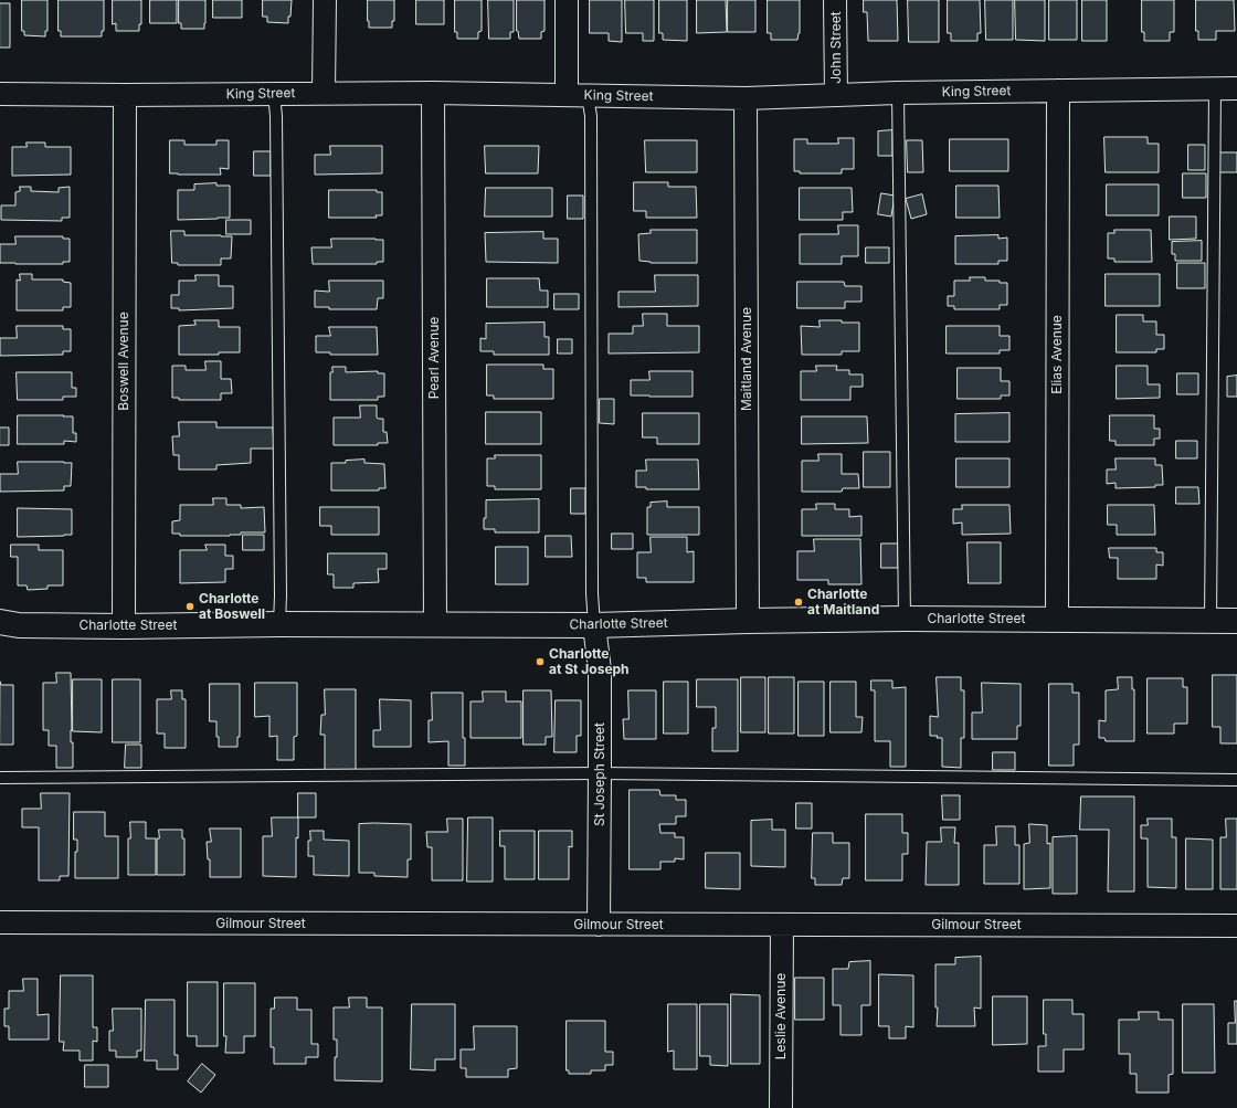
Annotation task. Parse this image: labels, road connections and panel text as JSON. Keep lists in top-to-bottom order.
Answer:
{
  "streets": {
    "main road": ["Charlotte Street"],
    "street": [
      "John Street",
      "King Street",
      "Elias Avenue",
      "Pearl Avenue",
      "Maitland Avenue",
      "Boswell Avenue",
      "St Joseph Street",
      "Gilmour Street",
      "Leslie Avenue"
    ]
  },
  "crossings": [
    ["John Street", "King Street"],
    ["King Street", "Elias Avenue"],
    ["King Street", "Pearl Avenue"],
    ["King Street", "Maitland Avenue"],
    ["King Street", "Boswell Avenue"],
    ["Elias Avenue", "Charlotte Street"],
    ["Pearl Avenue", "Charlotte Street"],
    ["Maitland Avenue", "Charlotte Street"],
    ["Boswell Avenue", "Charlotte Street"],
    ["Charlotte Street", "St Joseph Street"],
    ["St Joseph Street", "Gilmour Street"],
    ["Gilmour Street", "Leslie Avenue"]
  ],
  "places": ["Charlotte at Maitland", "Charlotte at Boswell", "Charlotte at St Joseph"]
}
